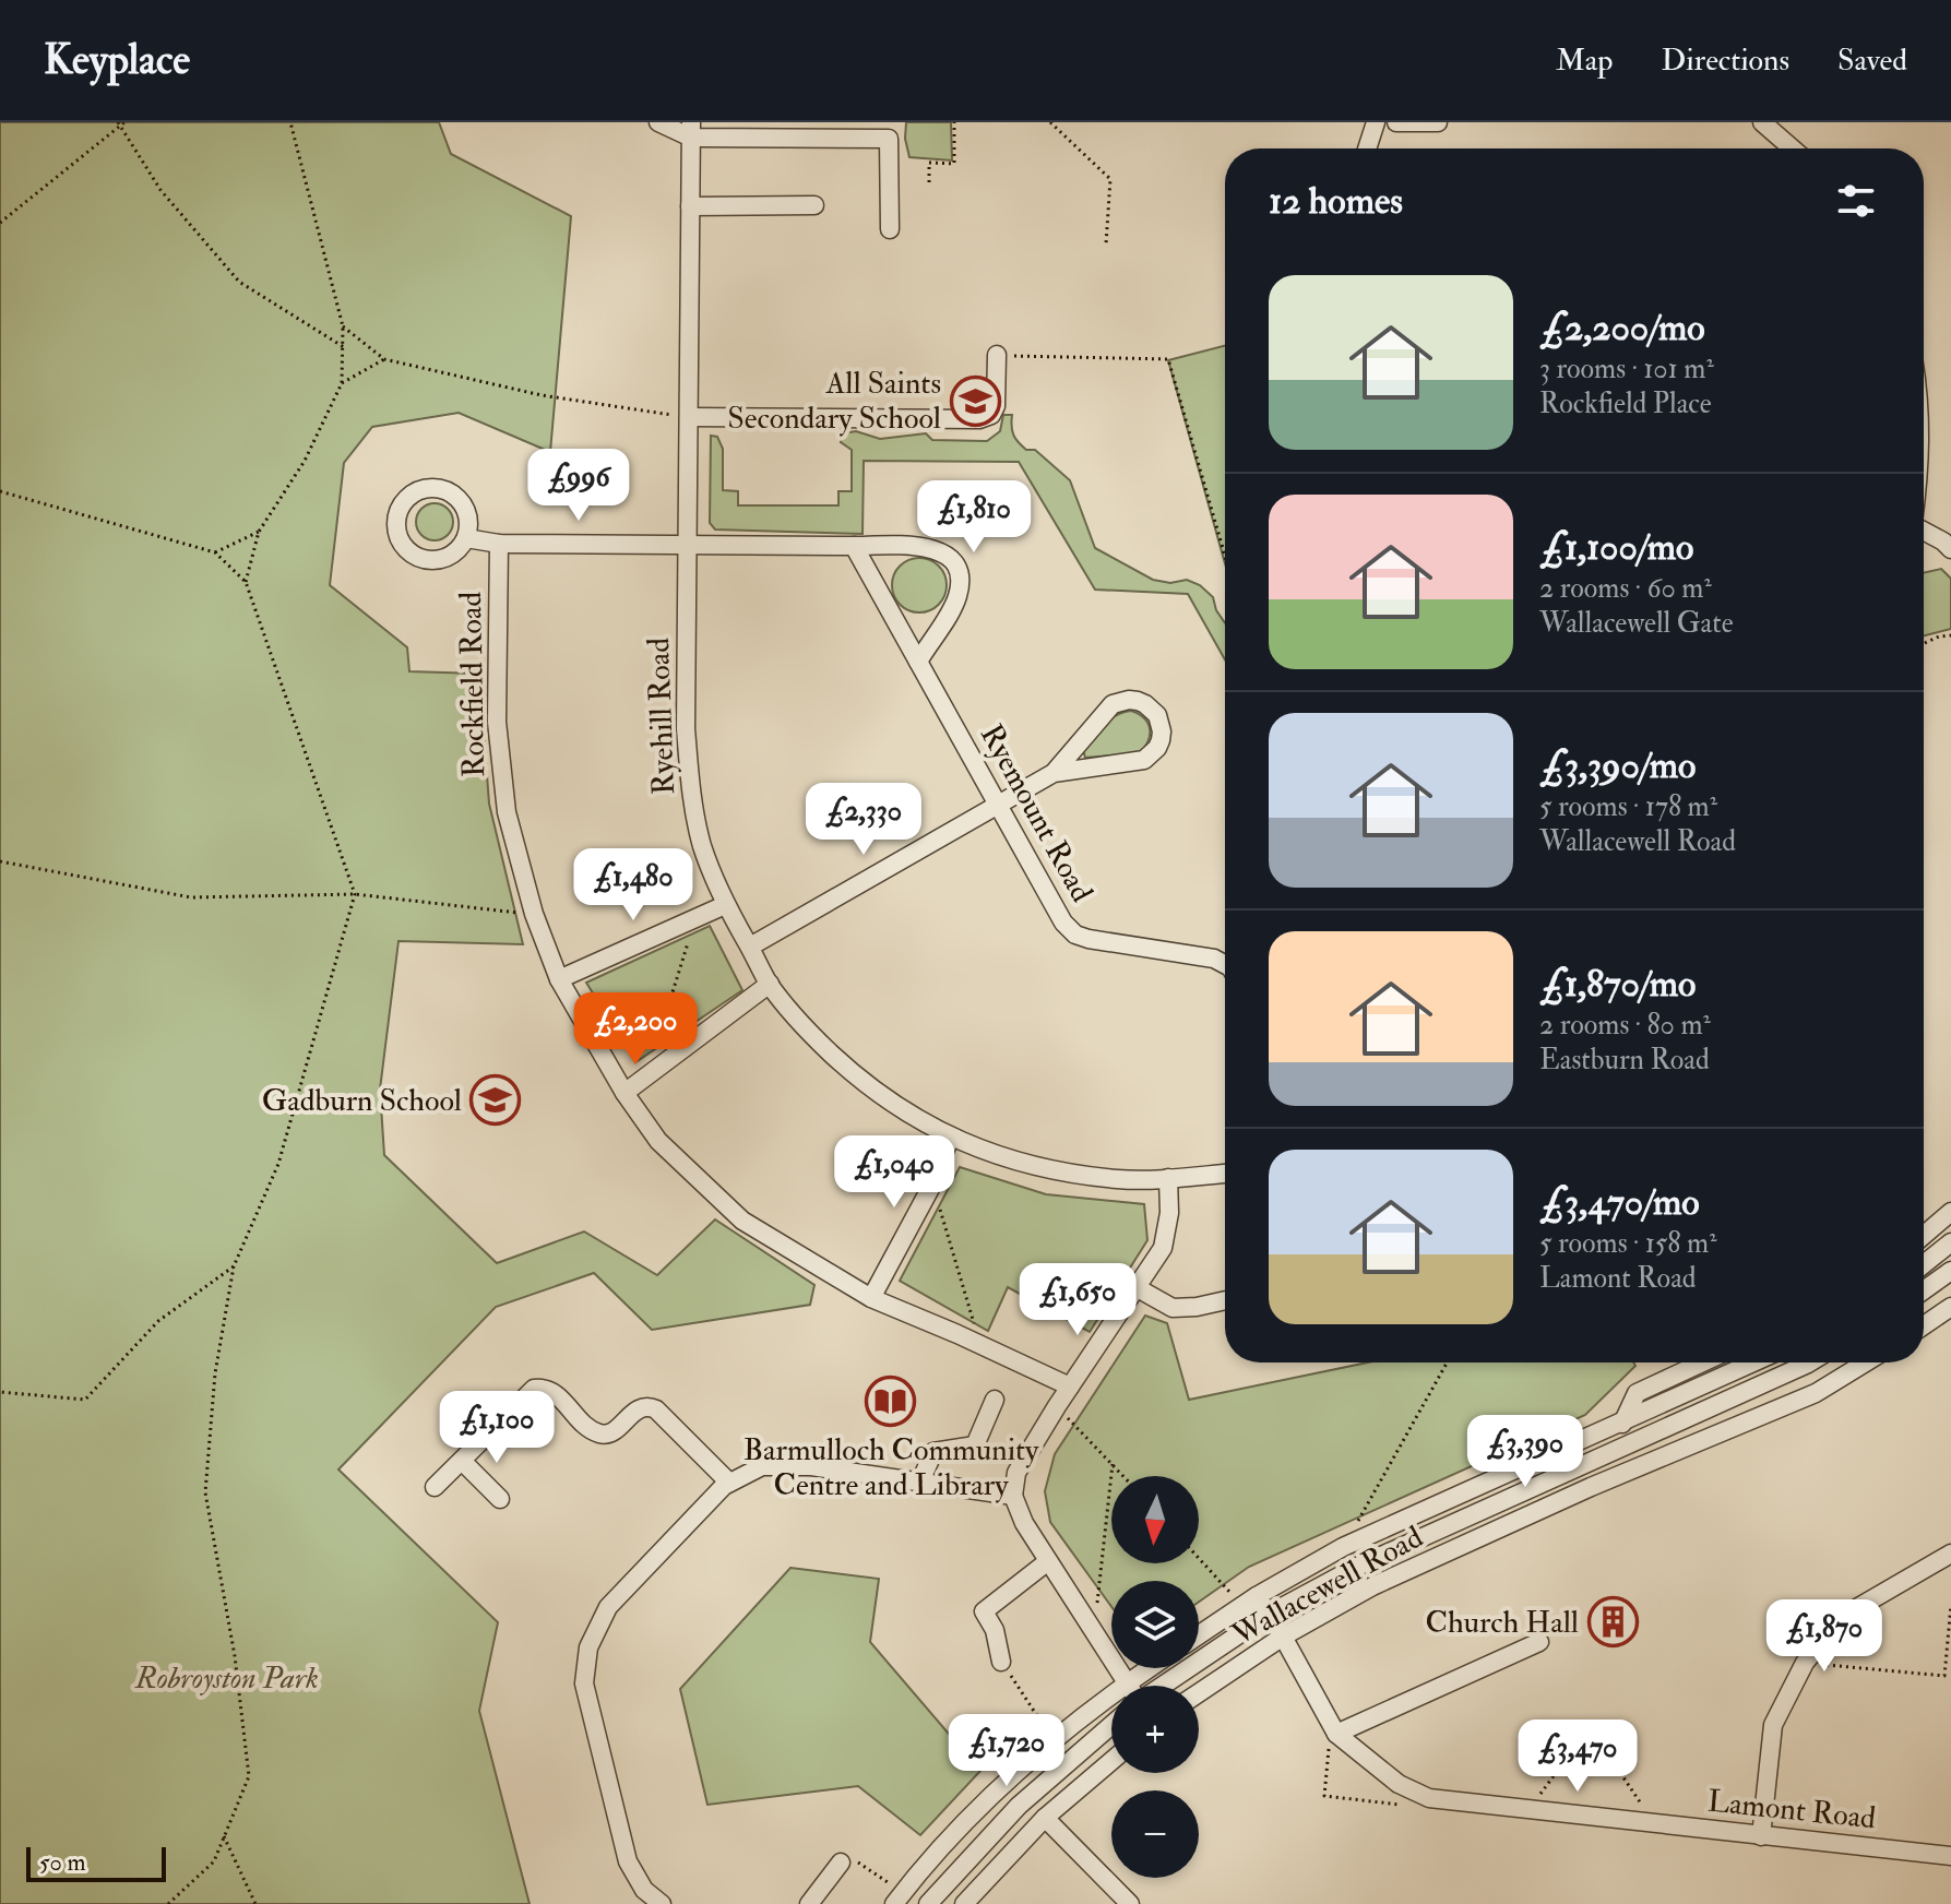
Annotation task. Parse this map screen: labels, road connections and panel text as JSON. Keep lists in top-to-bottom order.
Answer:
{
  "streets": {
    "street": [
      "Rockfield Road",
      "Ryehill Road",
      "Ryemount Road",
      "Wallacewell Road",
      "Lamont Road"
    ]
  },
  "crossings": [
    ["Wallacewell Road", "Lamont Road"]
  ],
  "parks": ["Robroyston Park"],
  "places": {
    "school or university": ["All Saints Secondary School", "Gadburn School"],
    "library": ["Barmulloch Community Centre and Library"],
    "building": ["Church Hall"]
  },
  "scale_bar": "50 m",
  "north": "bottom",
  "page": {
    "header": "Keyplace",
    "nav": ["Map", "Directions", "Saved"],
    "heading": "12 homes",
    "list": [
      {
        "name": "£2,200/mo",
        "note": "3 rooms · 101 m² · Rockfield Place"
      },
      {
        "name": "£1,100/mo",
        "note": "2 rooms · 60 m² · Wallacewell Gate"
      },
      {
        "name": "£3,390/mo",
        "note": "5 rooms · 178 m² · Wallacewell Road"
      },
      {
        "name": "£1,870/mo",
        "note": "2 rooms · 80 m² · Eastburn Road"
      },
      {
        "name": "£3,470/mo",
        "note": "5 rooms · 158 m² · Lamont Road"
      }
    ],
    "price": [
      "£996",
      "£1,810",
      "£2,330",
      "£1,480",
      "£2,200",
      "£1,040",
      "£1,650",
      "£1,100",
      "£3,390",
      "£1,870",
      "£1,720",
      "£3,470"
    ],
    "map_buttons": ["+", "−"],
    "scale": "50 m"
  }
}
